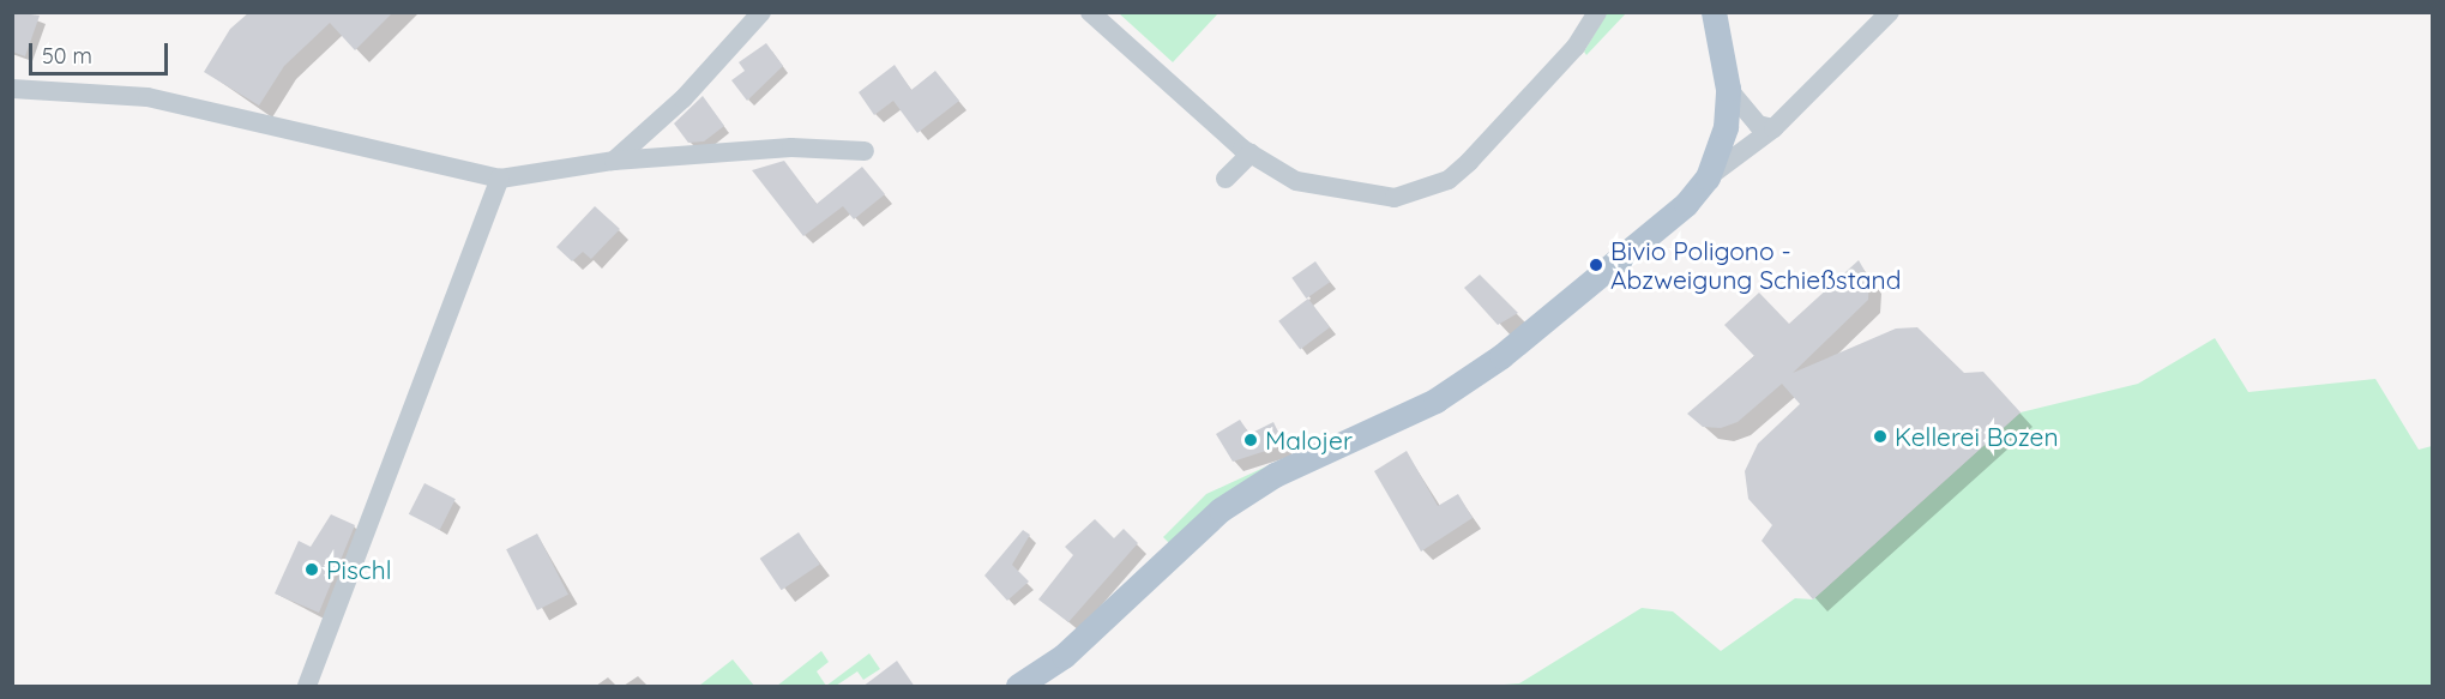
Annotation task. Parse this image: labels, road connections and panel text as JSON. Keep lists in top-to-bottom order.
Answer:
{
  "places": [
    "Bivio Poligono - Abzweigung Schießstand",
    "Kellerei Bozen",
    "Malojer",
    "Pischl"
  ],
  "scale_bar": "50 m"
}
